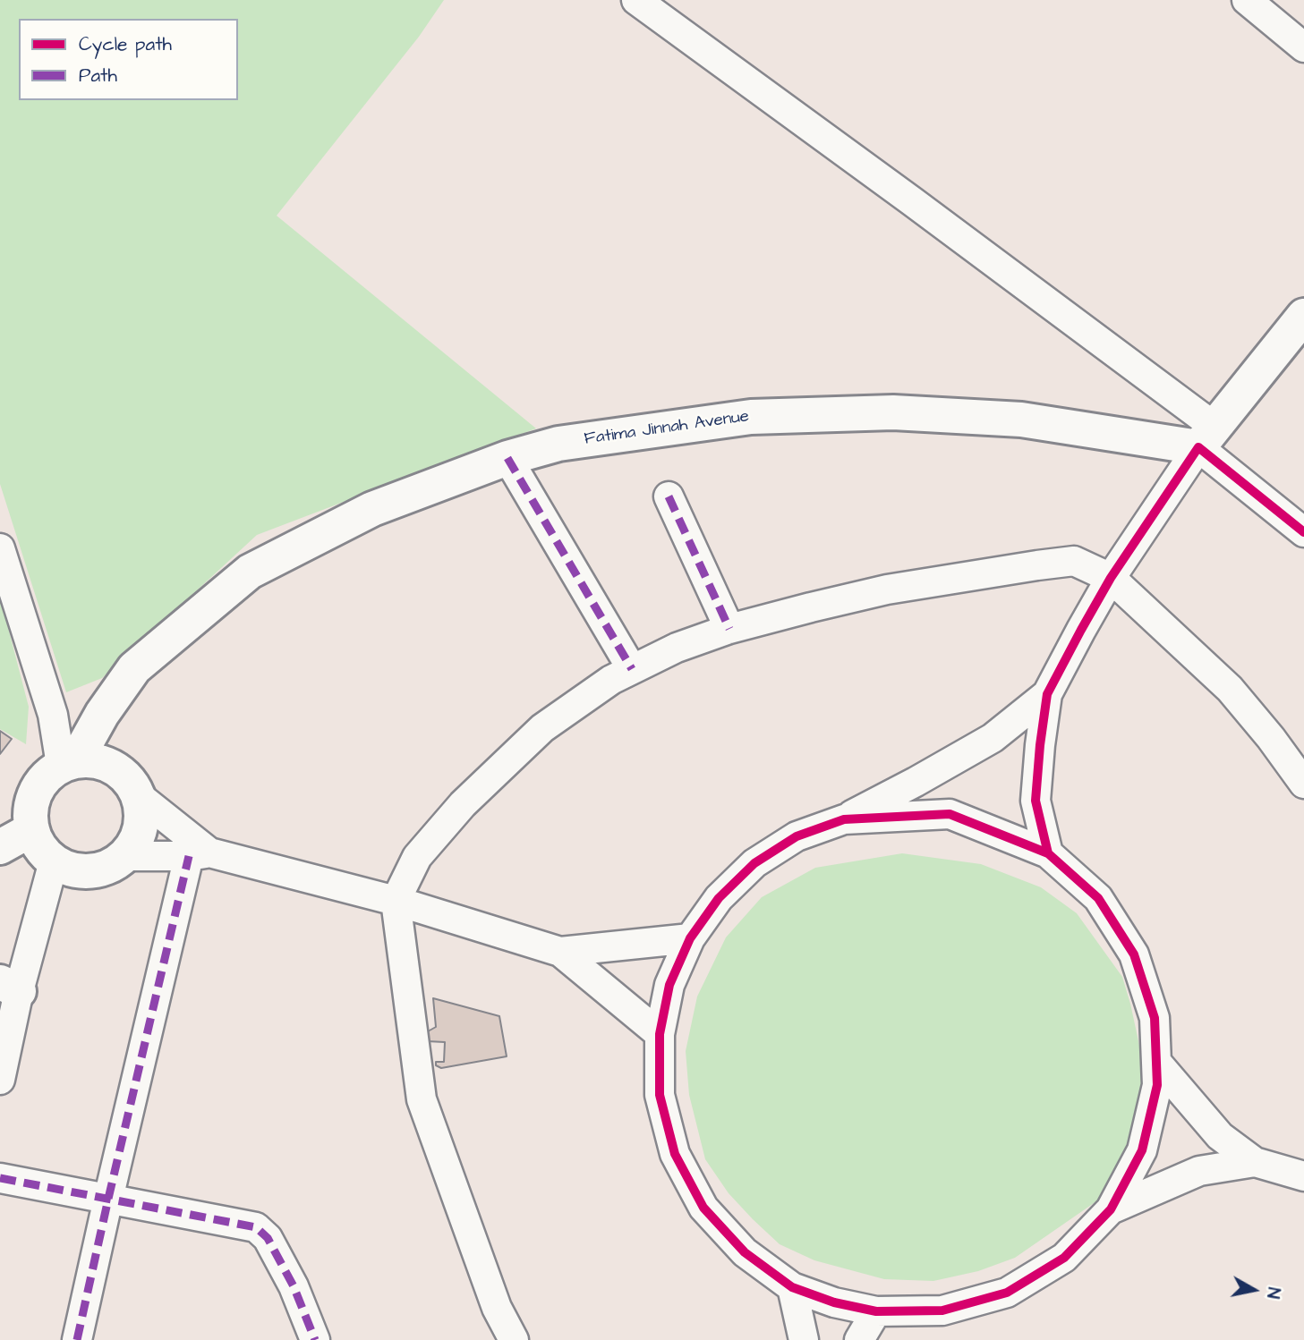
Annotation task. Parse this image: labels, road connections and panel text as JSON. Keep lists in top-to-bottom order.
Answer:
{
  "streets": {
    "main road": ["Fatima Jinnah Avenue"]
  },
  "legend": ["Cycle path", "Path"],
  "north": "right"
}
